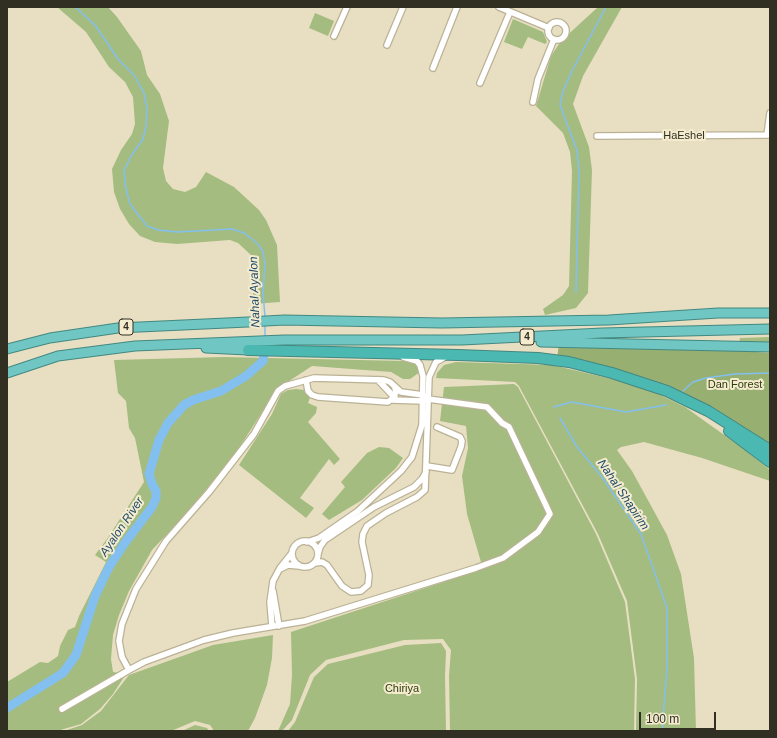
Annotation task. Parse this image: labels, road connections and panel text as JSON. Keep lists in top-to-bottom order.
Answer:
{
  "streets": {
    "highway": ["4"],
    "street": ["HaEshel"]
  },
  "water": ["Nahal Ayalon", "Nahal Shapirim", "Ayalon River"],
  "parks": ["Dan Forest", "Chiriya"],
  "scale_bar": "100 m"
}
